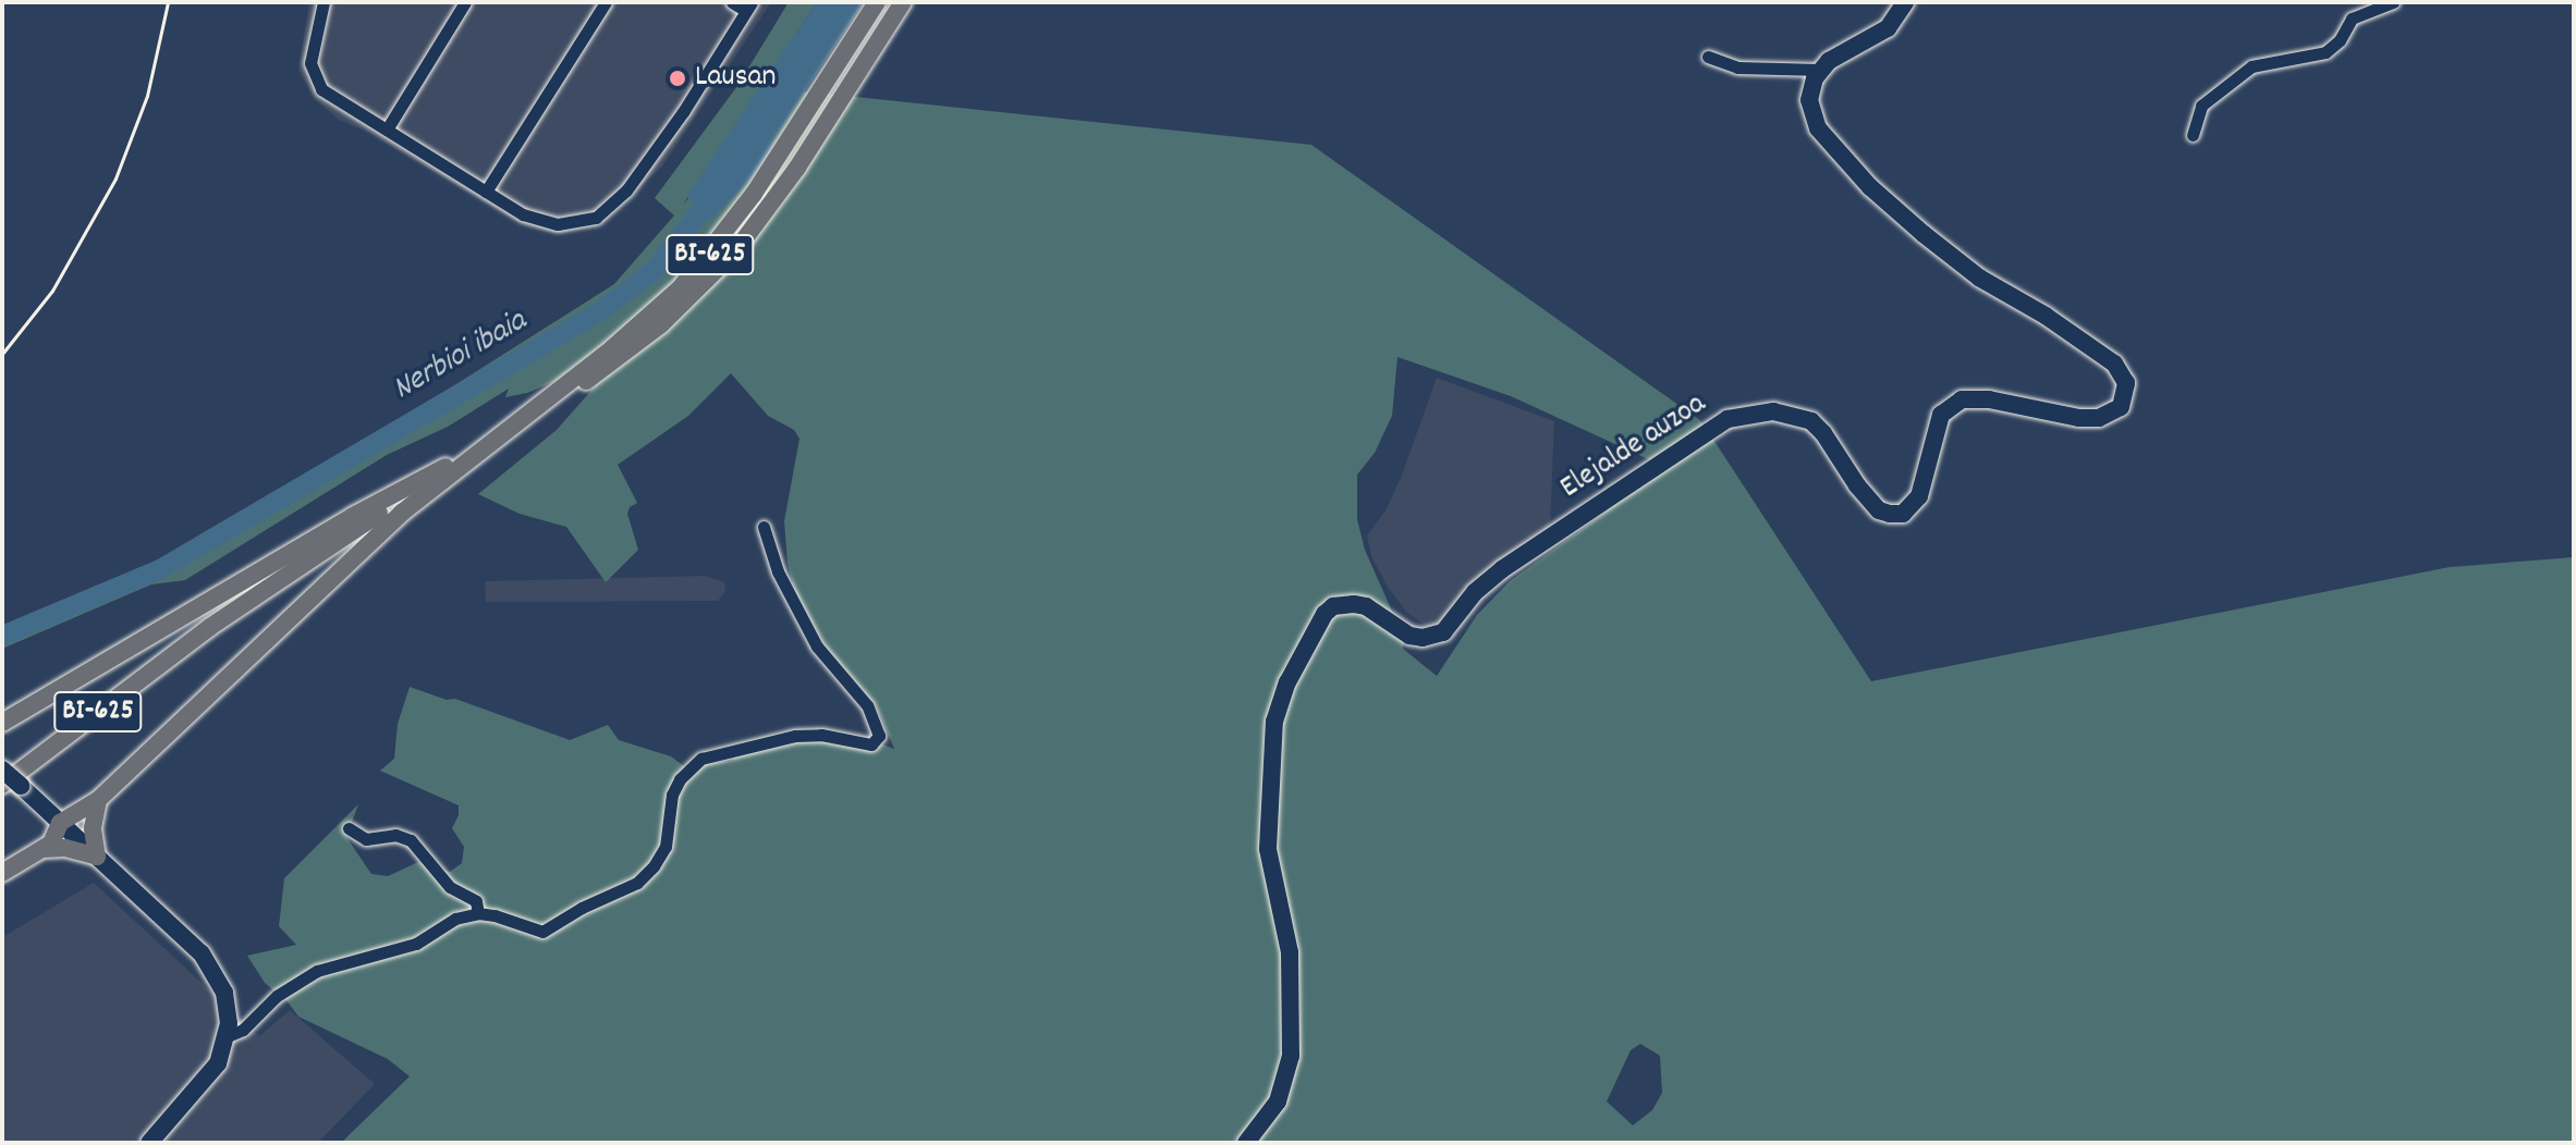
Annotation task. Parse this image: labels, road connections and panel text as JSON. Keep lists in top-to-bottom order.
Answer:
{
  "streets": {
    "main road": ["BI-625"],
    "street": ["Elejalde auzoa"]
  },
  "water": ["Nerbioi ibaia"],
  "places": ["Lausan"]
}
